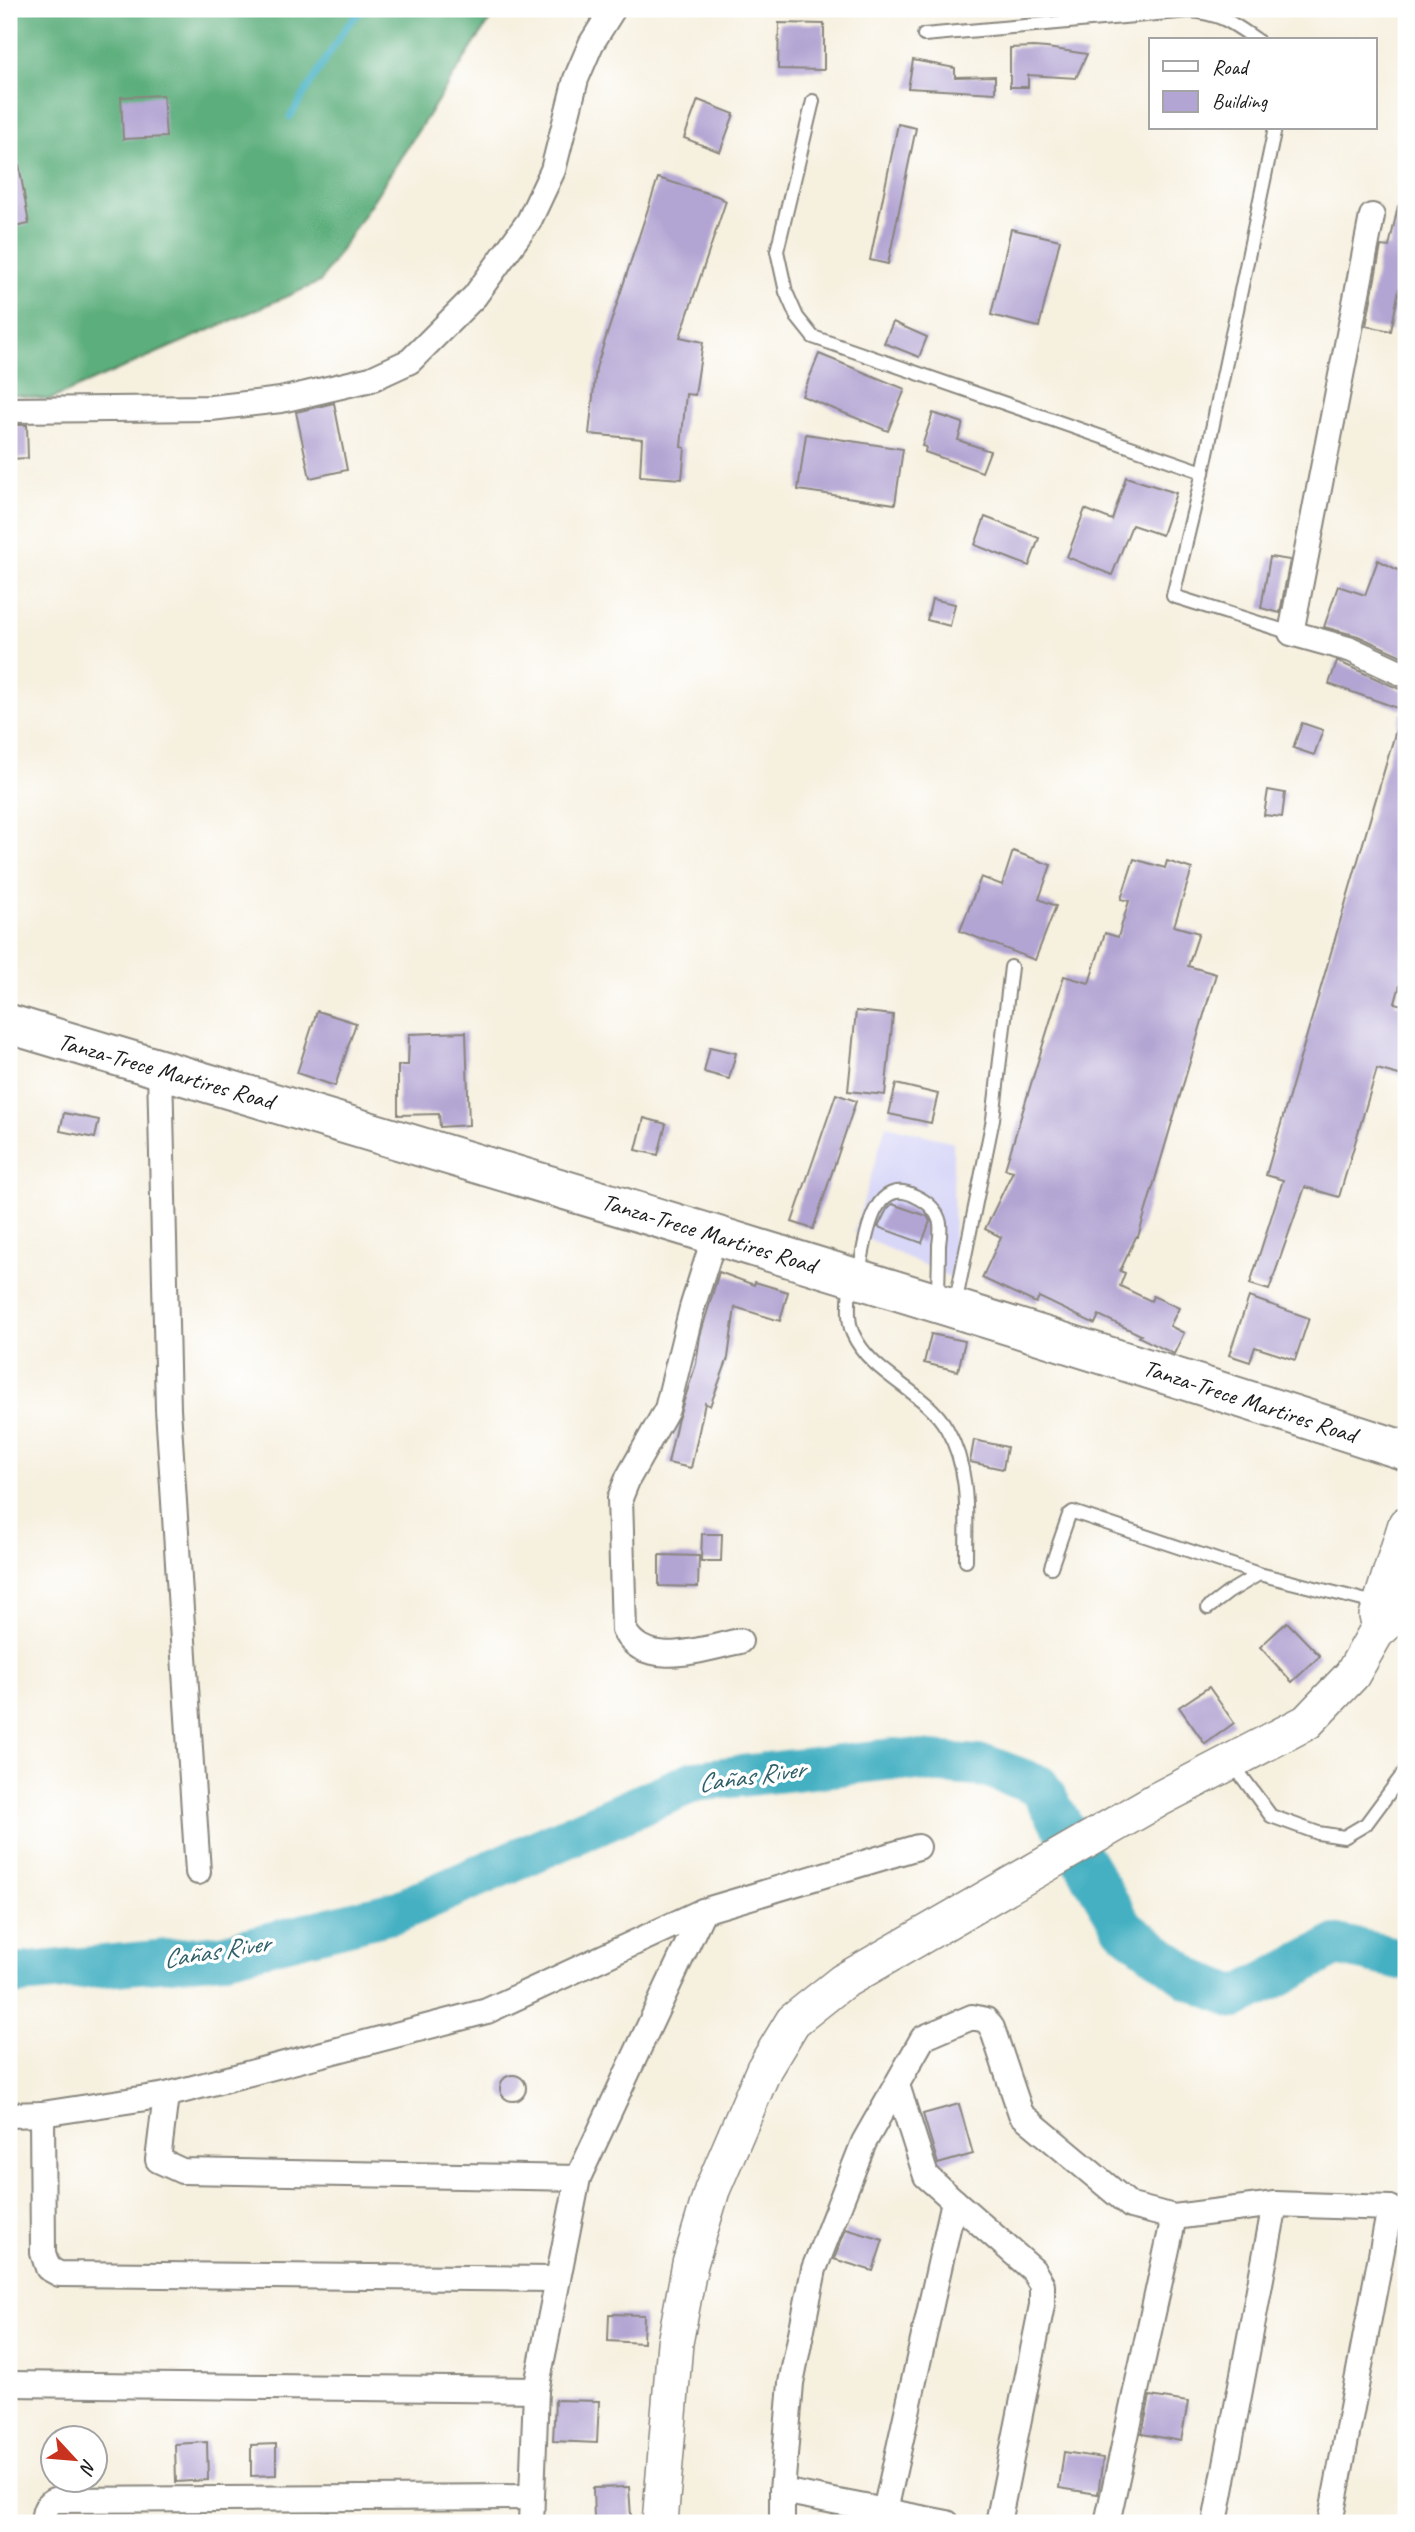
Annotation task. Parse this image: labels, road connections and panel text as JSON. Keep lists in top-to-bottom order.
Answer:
{
  "streets": {
    "main road": ["Tanza-Trece Martires Road"]
  },
  "water": ["Cañas River"],
  "legend": ["Road", "Building"],
  "north": "bottom right"
}
